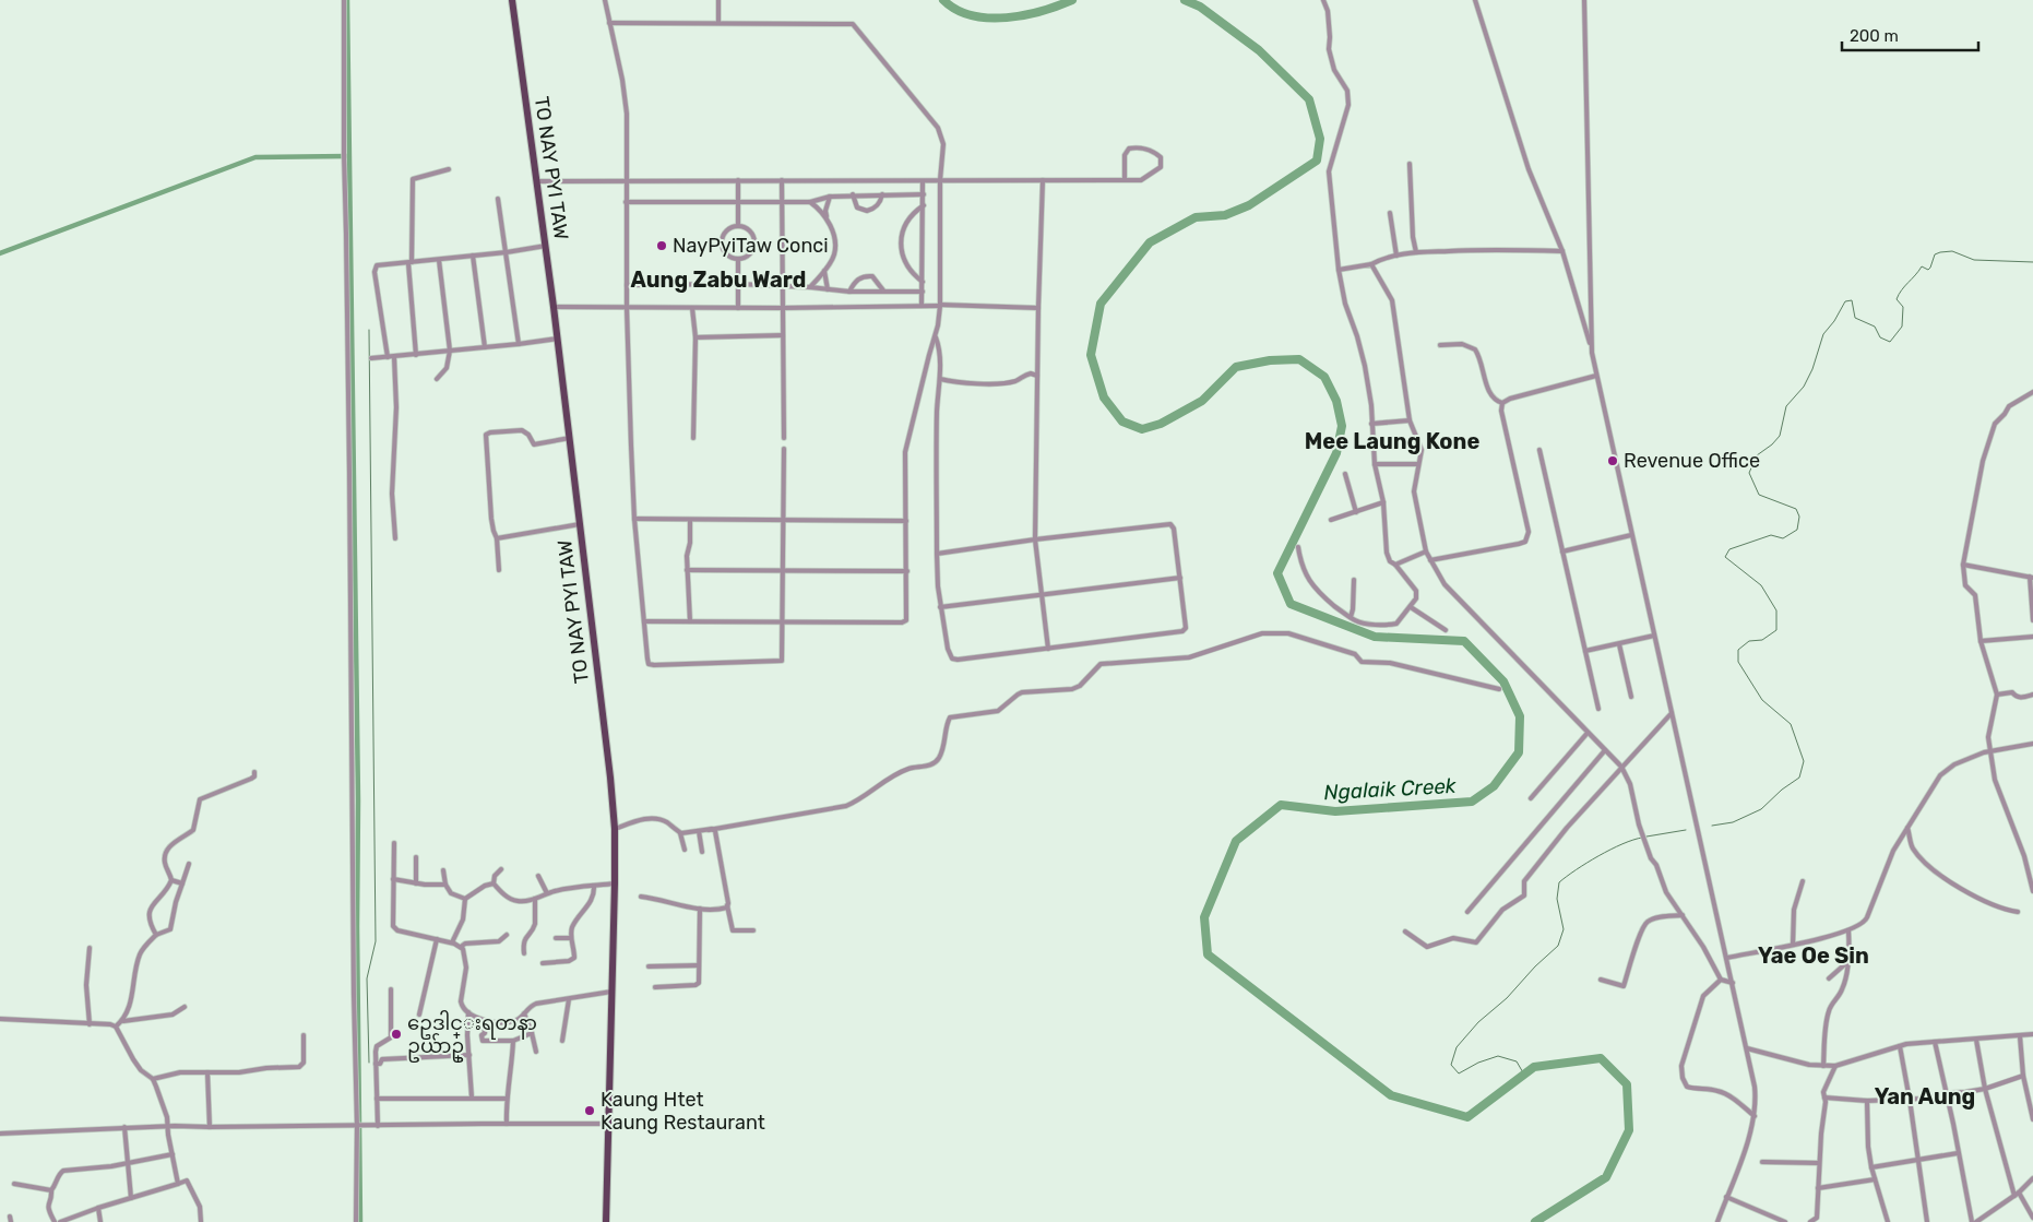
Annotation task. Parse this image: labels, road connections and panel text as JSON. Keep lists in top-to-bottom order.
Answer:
{
  "streets": {
    "main road": ["TO NAY PYI TAW"]
  },
  "districts": [
    "Aung Zabu Ward",
    "Mee Laung Kone",
    "Yae Oe Sin",
    "Yan Aung"
  ],
  "water": ["Ngalaik Creek"],
  "places": [
    "NayPyiTaw Conci",
    "Revenue Office",
    "ဥေဒါင္းရတနာ ဥယ်ာဥ္",
    "Kaung Htet Kaung Restaurant"
  ],
  "scale_bar": "200 m"
}
